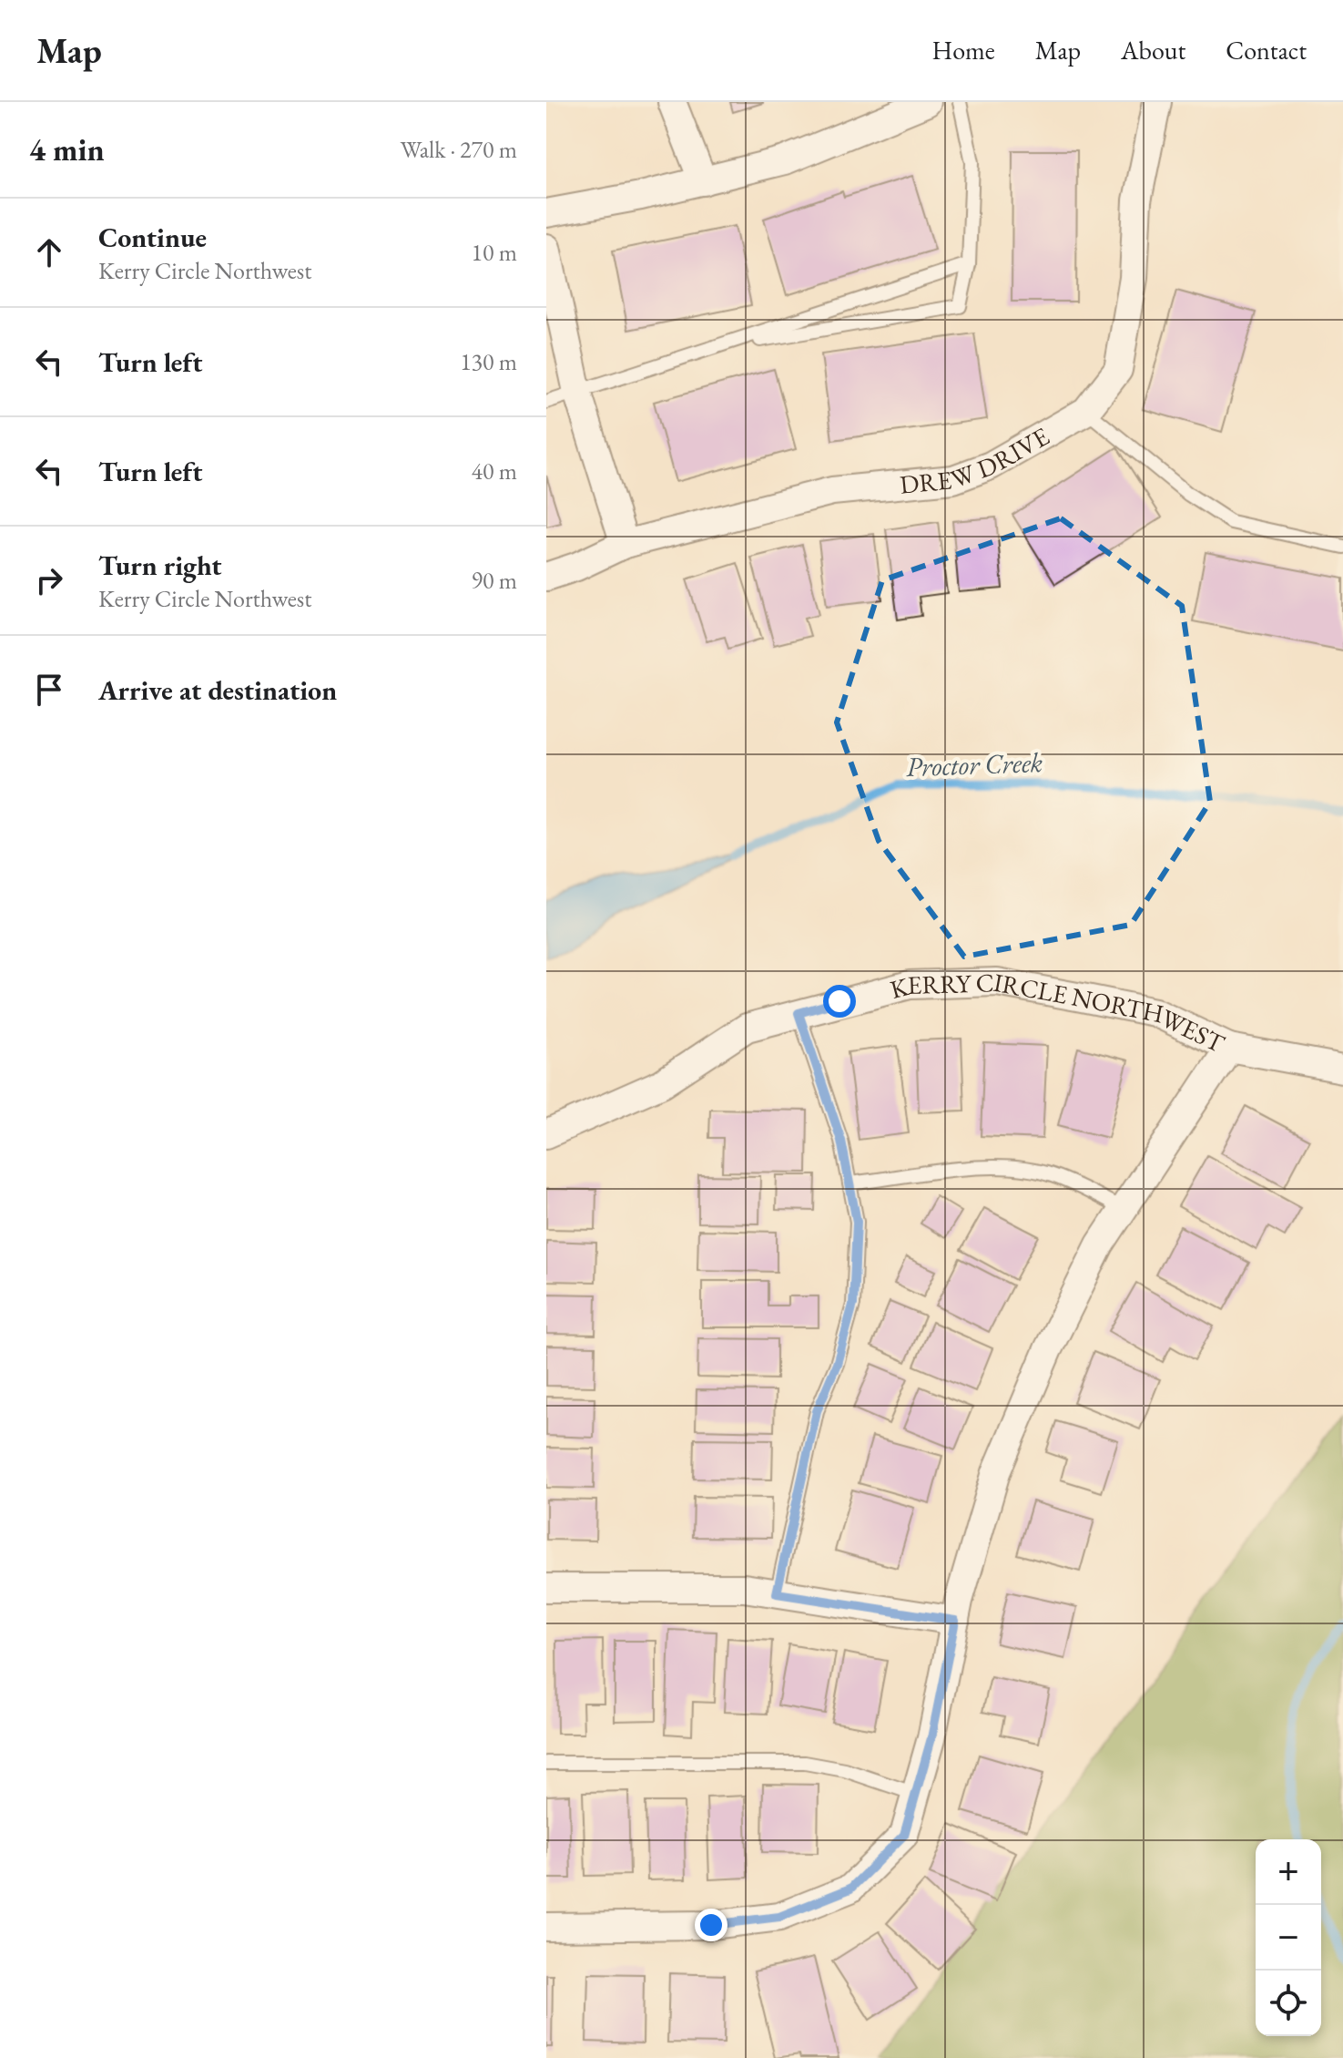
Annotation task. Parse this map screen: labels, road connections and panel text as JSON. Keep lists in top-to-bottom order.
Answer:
{
  "streets": {
    "street": ["DREW DRIVE", "KERRY CIRCLE NORTHWEST"]
  },
  "water": ["Proctor Creek"],
  "page": {
    "header": "Map",
    "nav": [
      "Home",
      "Map",
      "About",
      "Contact"
    ],
    "heading": ["4 min", "Walk · 270 m"],
    "list": [
      ["Continue", "Kerry Circle Northwest", "10 m"],
      ["Turn left", "130 m"],
      ["Turn left", "40 m"],
      ["Turn right", "Kerry Circle Northwest", "90 m"],
      "Arrive at destination"
    ],
    "map_buttons": ["+", "−"]
  }
}
